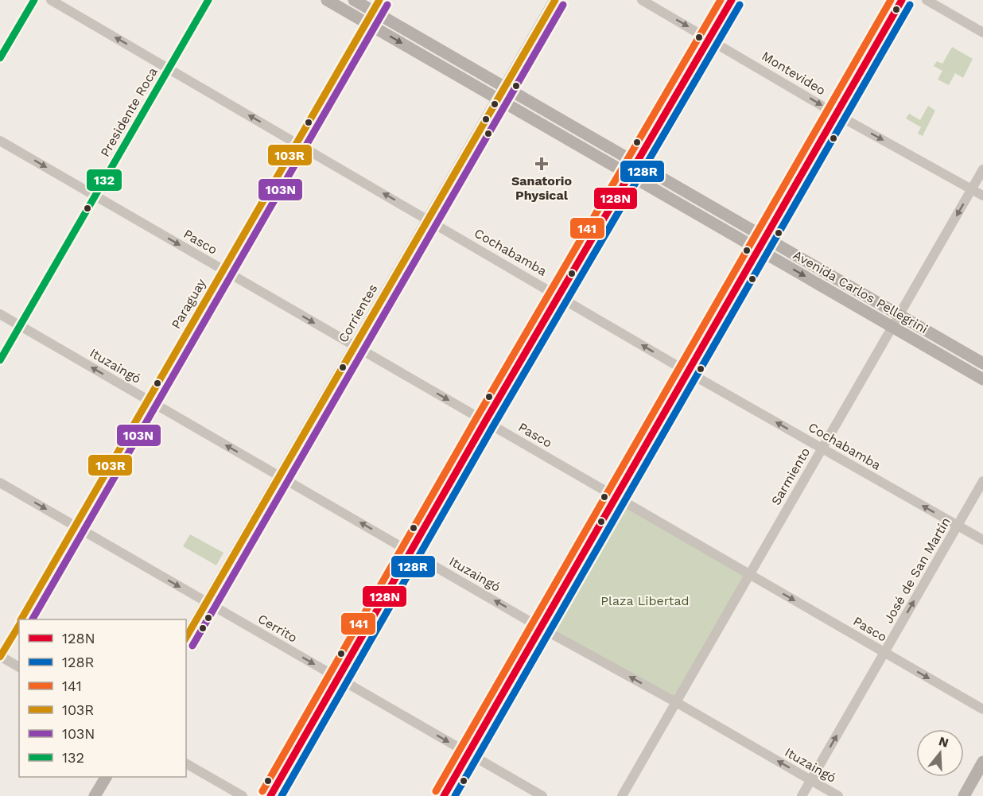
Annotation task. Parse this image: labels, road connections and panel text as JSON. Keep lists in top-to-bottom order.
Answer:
{
  "streets": {
    "main road": ["Avenida Carlos Pellegrini", "Corrientes"],
    "street": [
      "Montevideo",
      "Presidente Roca",
      "Pasco",
      "Cochabamba",
      "Paraguay",
      "Ituzaingó",
      "Sarmiento",
      "José de San Martín",
      "Cerrito"
    ]
  },
  "crossings": [
    ["Montevideo", "Sarmiento"],
    ["Presidente Roca", "Pasco"],
    ["Presidente Roca", "Cochabamba"],
    ["Presidente Roca", "Ituzaingó"],
    ["Pasco", "Paraguay"],
    ["Pasco", "Corrientes"],
    ["Pasco", "Sarmiento"],
    ["Pasco", "José de San Martín"],
    ["Cochabamba", "Paraguay"],
    ["Cochabamba", "Corrientes"],
    ["Cochabamba", "Sarmiento"],
    ["Cochabamba", "José de San Martín"],
    ["Avenida Carlos Pellegrini", "Paraguay"],
    ["Avenida Carlos Pellegrini", "Corrientes"],
    ["Avenida Carlos Pellegrini", "Sarmiento"],
    ["Paraguay", "Ituzaingó"],
    ["Paraguay", "Cerrito"],
    ["Corrientes", "Ituzaingó"],
    ["Corrientes", "Cerrito"],
    ["Ituzaingó", "Sarmiento"],
    ["Ituzaingó", "José de San Martín"]
  ],
  "one_way": [
    "Montevideo",
    "Pasco",
    "Cochabamba",
    "Ituzaingó",
    "José de San Martín",
    "Cerrito"
  ],
  "parks": ["Plaza Libertad"],
  "places": {
    "health": ["Sanatorio Physical"]
  },
  "lines": [
    "transit line 128N",
    "transit line 141",
    "transit line 103R",
    "transit line 132",
    "transit line 128R",
    "transit line 103N"
  ],
  "legend": [
    "128N",
    "128R",
    "141",
    "103R",
    "103N",
    "132"
  ],
  "north": "top"
}
